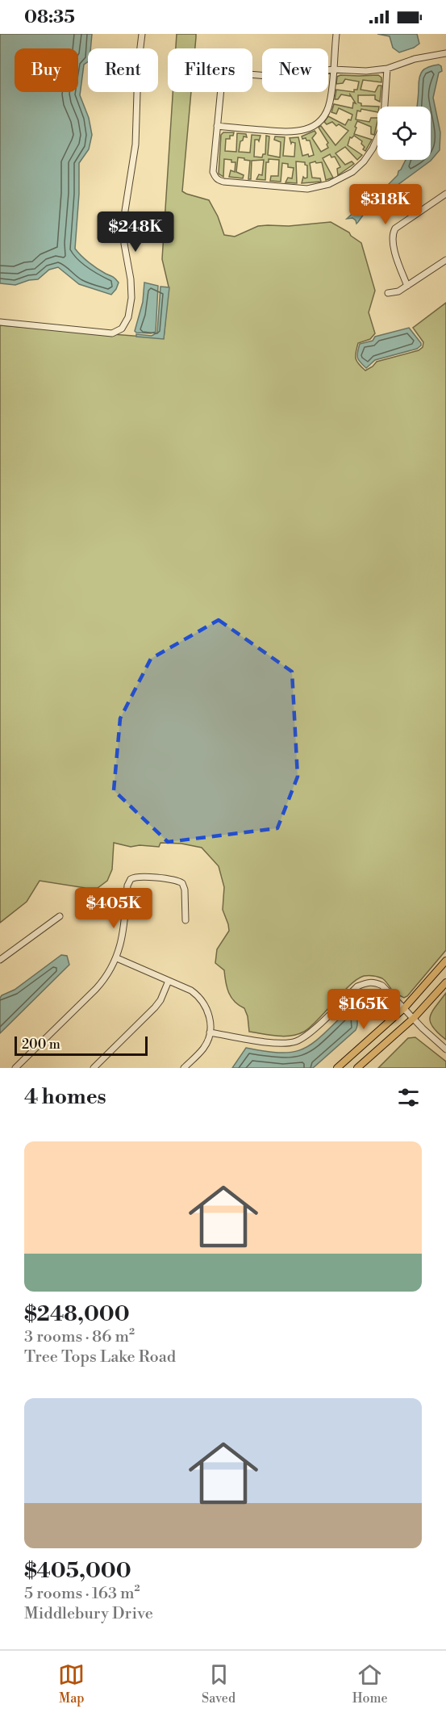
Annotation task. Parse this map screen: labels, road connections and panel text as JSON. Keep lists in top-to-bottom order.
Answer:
{
  "scale_bar": "200 m",
  "page": {
    "status": "08:35",
    "chip": [
      "Buy",
      "Rent",
      "Filters",
      "New"
    ],
    "price": [
      "$318K",
      "$248K",
      "$405K",
      "$165K"
    ],
    "scale": "200 m",
    "heading": "4 homes",
    "list": [
      {
        "name": "$248,000",
        "note": "3 rooms · 86 m² · Tree Tops Lake Road"
      },
      {
        "name": "$405,000",
        "note": "5 rooms · 163 m² · Middlebury Drive"
      }
    ],
    "tabs": ["Map", "Saved", "Home"]
  }
}
